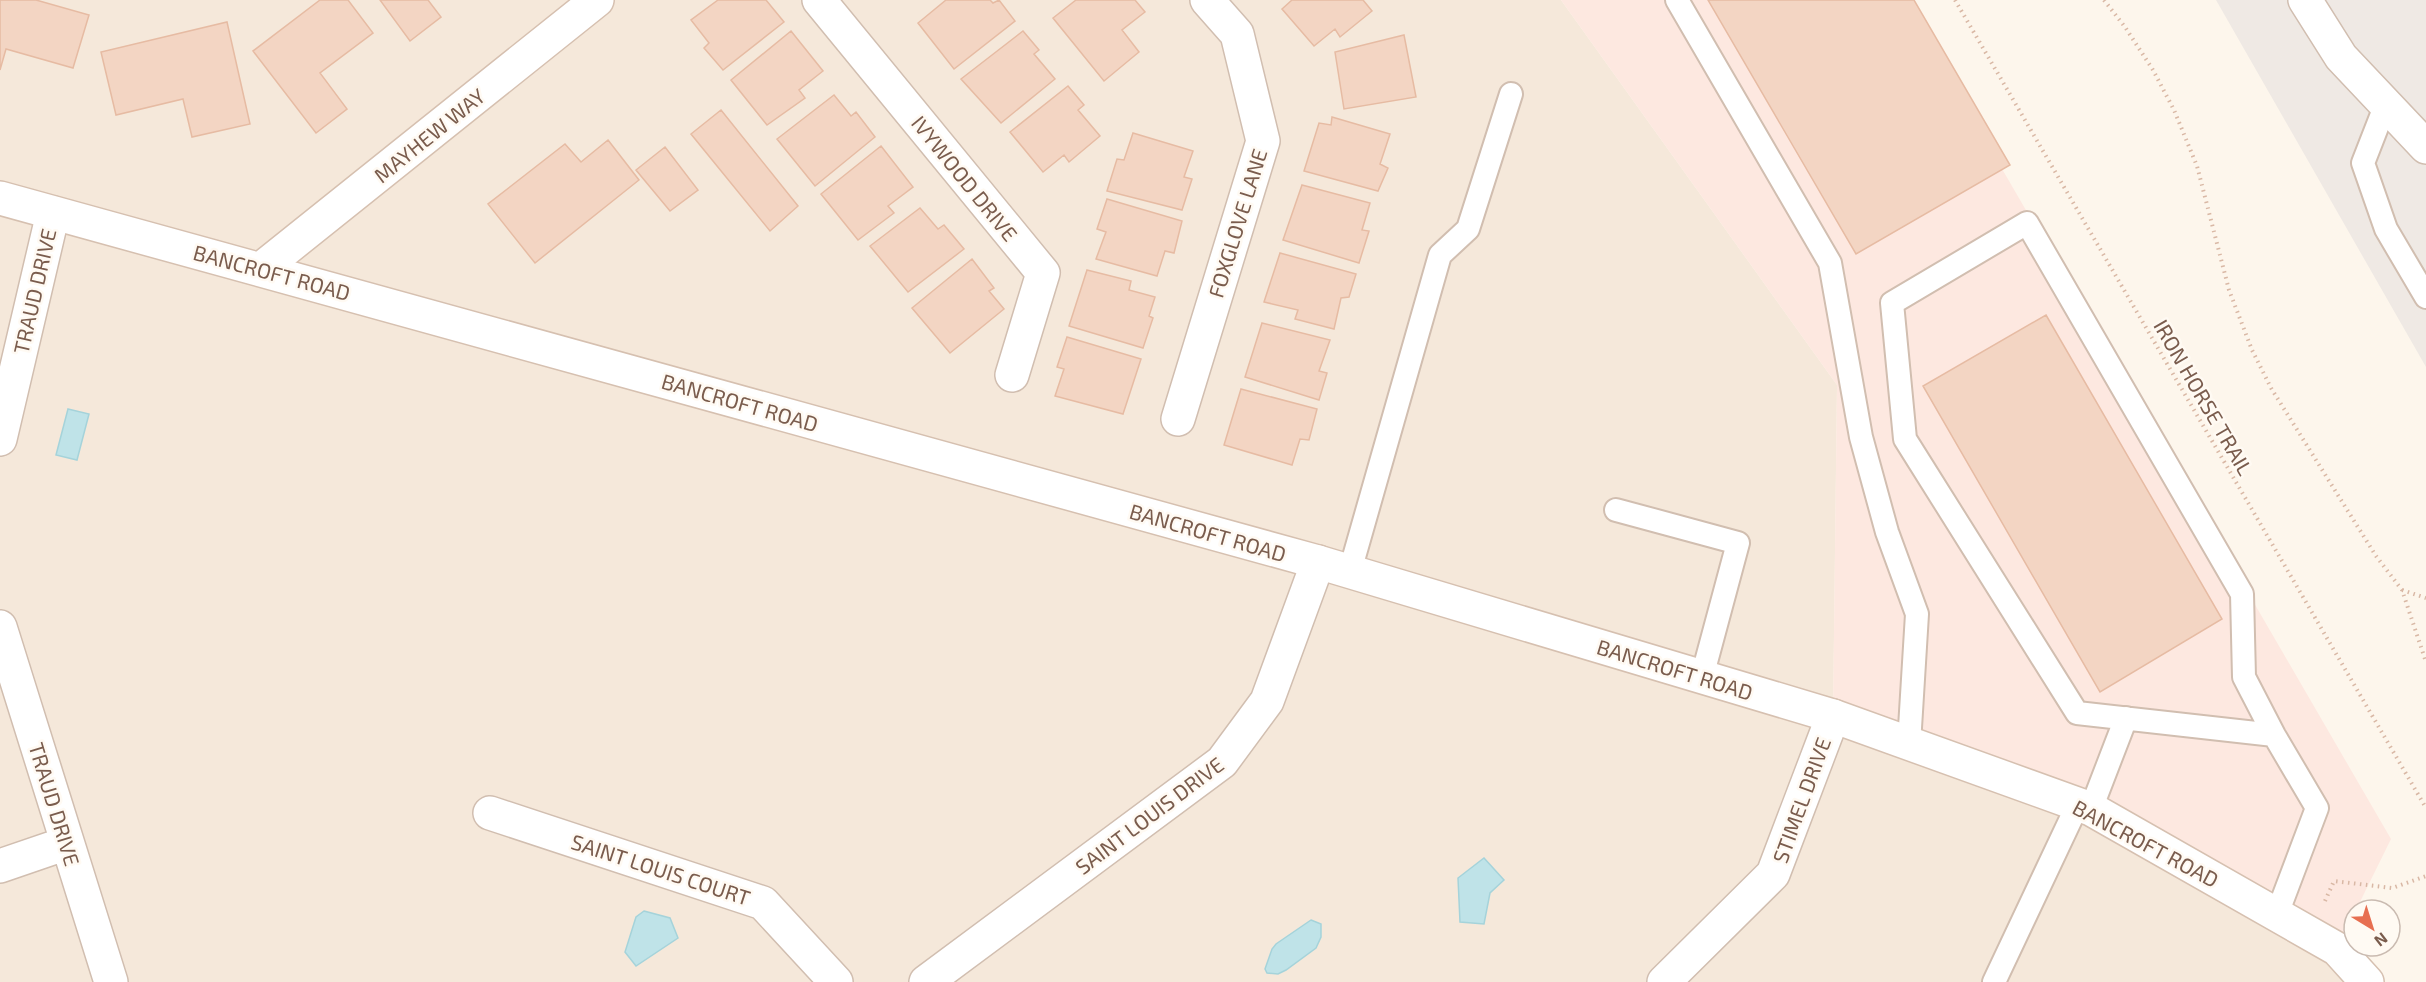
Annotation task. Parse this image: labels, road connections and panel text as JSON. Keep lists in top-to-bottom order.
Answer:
{
  "streets": {
    "street": [
      "MAYHEW WAY",
      "IVYWOOD DRIVE",
      "FOXGLOVE LANE",
      "BANCROFT ROAD",
      "TRAUD DRIVE",
      "STIMEL DRIVE",
      "SAINT LOUIS DRIVE",
      "SAINT LOUIS COURT"
    ],
    "path": ["IRON HORSE TRAIL"]
  },
  "crossings": [
    ["MAYHEW WAY", "BANCROFT ROAD"],
    ["BANCROFT ROAD", "TRAUD DRIVE"],
    ["BANCROFT ROAD", "STIMEL DRIVE"],
    ["BANCROFT ROAD", "SAINT LOUIS DRIVE"]
  ],
  "north": "bottom right"
}
